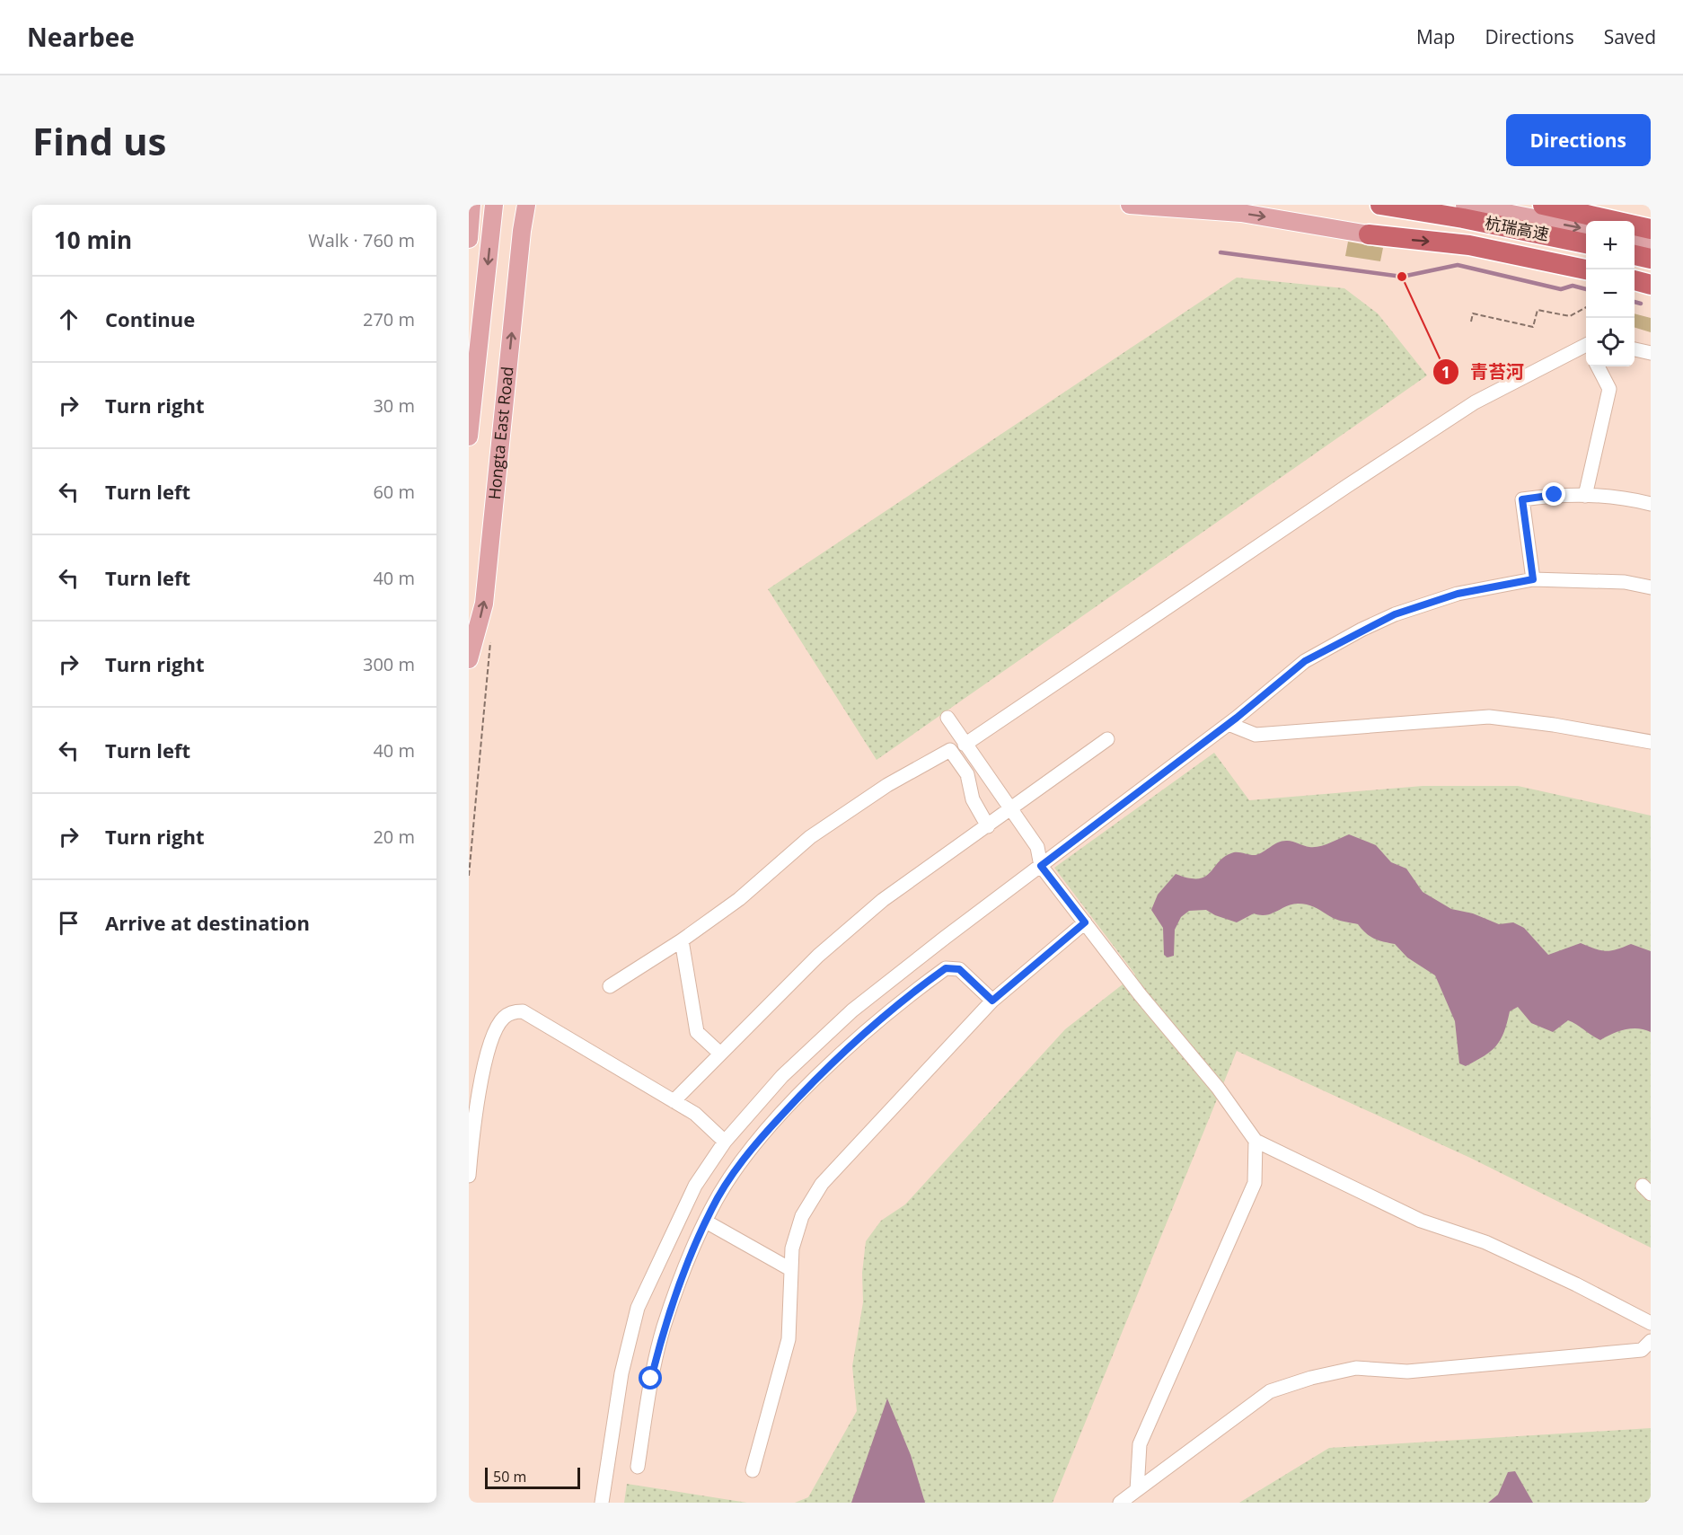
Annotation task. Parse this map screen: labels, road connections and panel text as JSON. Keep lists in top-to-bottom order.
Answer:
{
  "streets": {
    "highway": ["杭瑞高速"],
    "main road": ["Hongta East Road"]
  },
  "places": ["青苔河"],
  "scale_bar": "50 m",
  "page": {
    "header": "Nearbee",
    "nav": ["Map", "Directions", "Saved"],
    "buttons": "Directions",
    "title": "Find us",
    "heading": ["10 min", "Walk · 760 m"],
    "map_buttons": ["+", "−"],
    "list": [
      ["Continue", "270 m"],
      ["Turn right", "30 m"],
      ["Turn left", "60 m"],
      ["Turn left", "40 m"],
      ["Turn right", "300 m"],
      ["Turn left", "40 m"],
      ["Turn right", "20 m"],
      "Arrive at destination"
    ],
    "scale": "50 m"
  }
}
